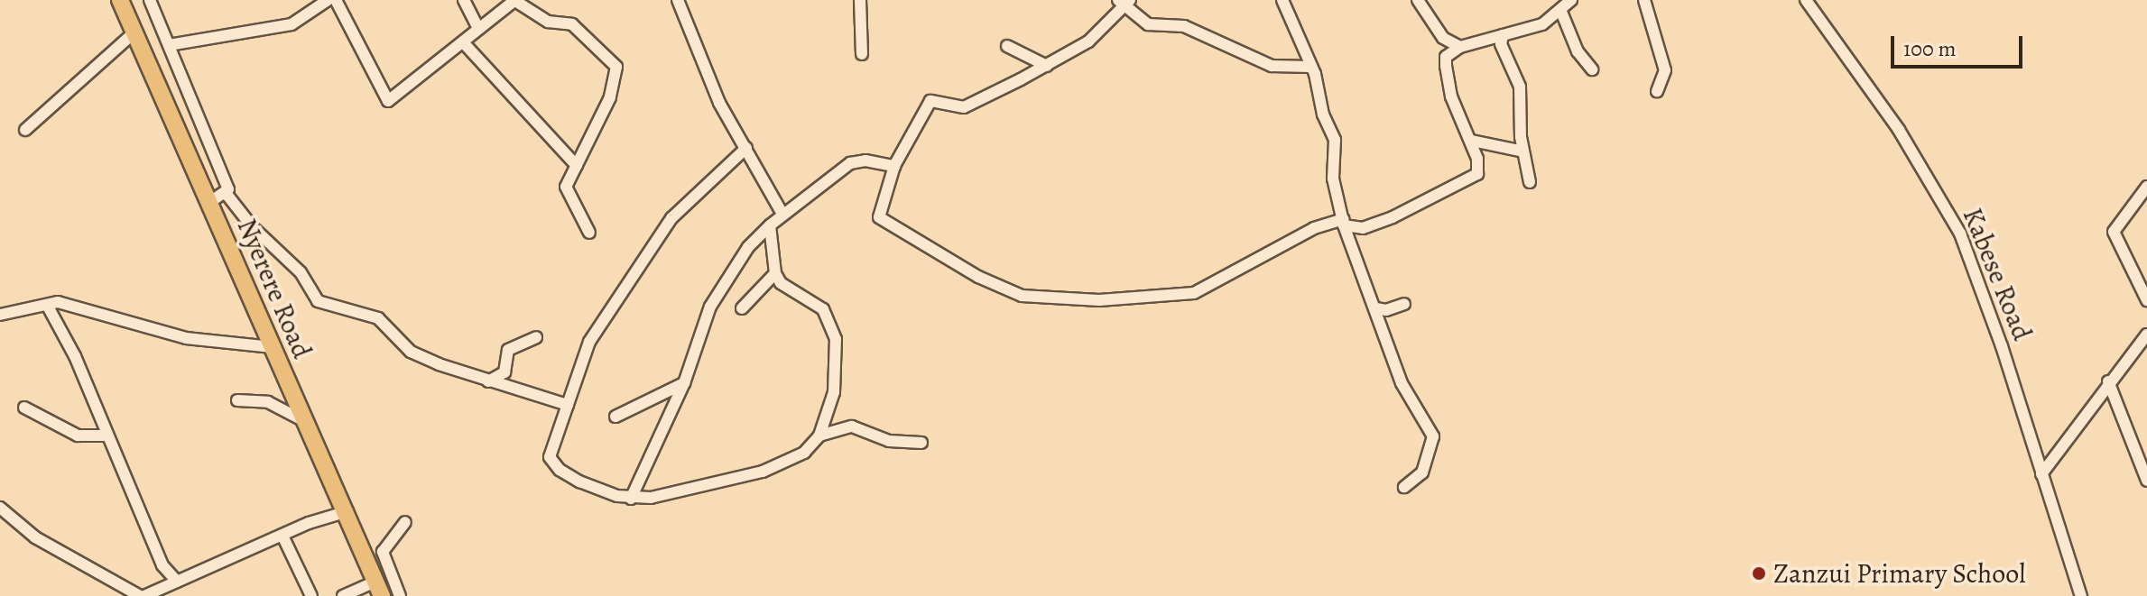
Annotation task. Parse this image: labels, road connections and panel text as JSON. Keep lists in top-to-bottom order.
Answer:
{
  "streets": {
    "highway": ["Nyerere Road"],
    "street": ["Kabese Road"]
  },
  "places": ["Zanzui Primary School"],
  "scale_bar": "100 m"
}
